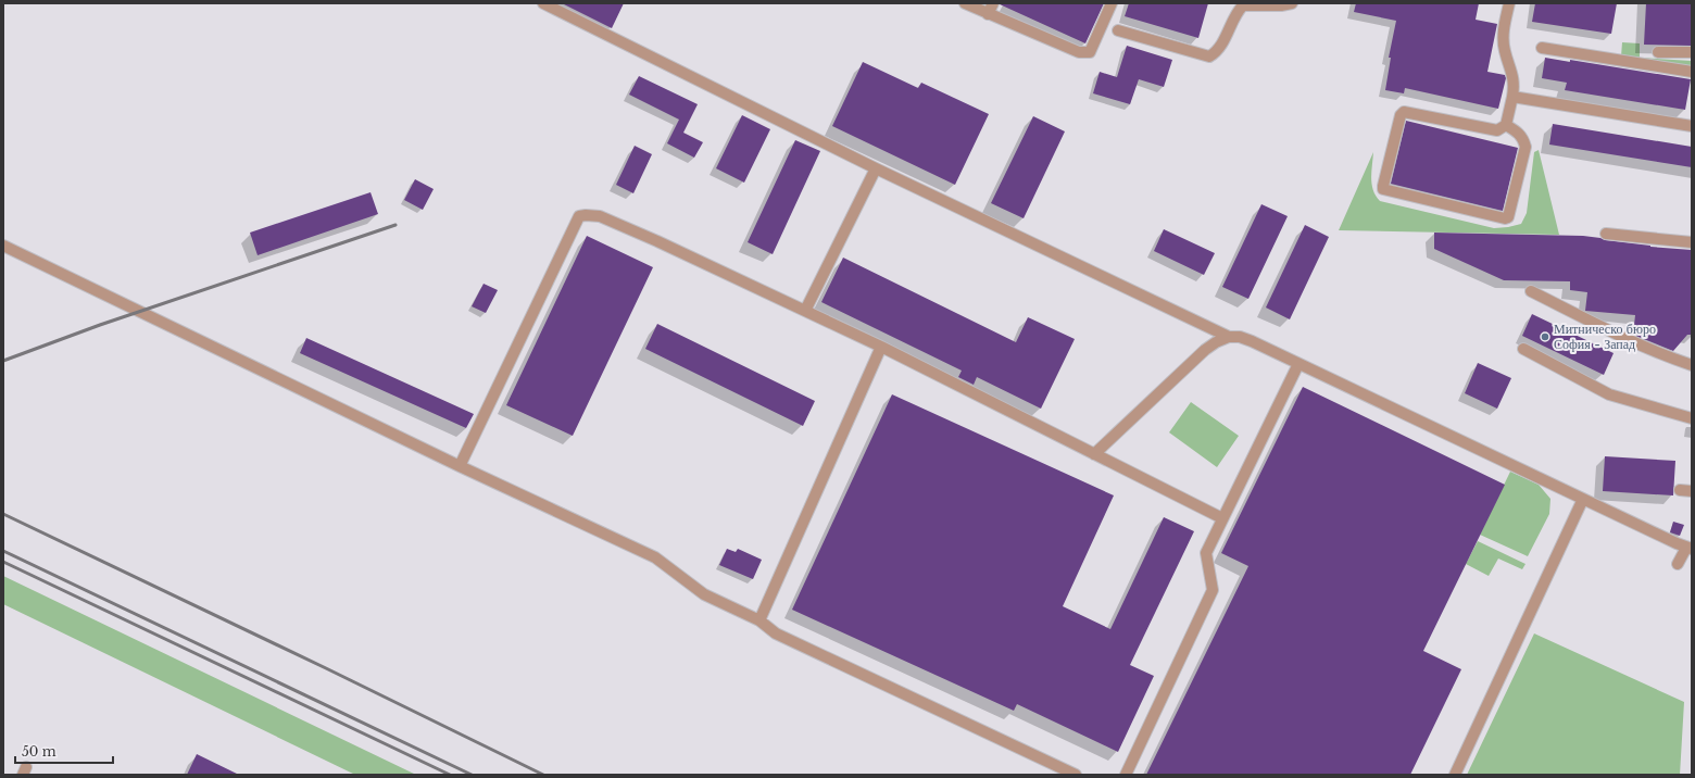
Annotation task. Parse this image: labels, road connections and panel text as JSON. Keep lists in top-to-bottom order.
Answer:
{
  "places": ["Митническо бюро София - Запад"],
  "scale_bar": "50 m"
}
